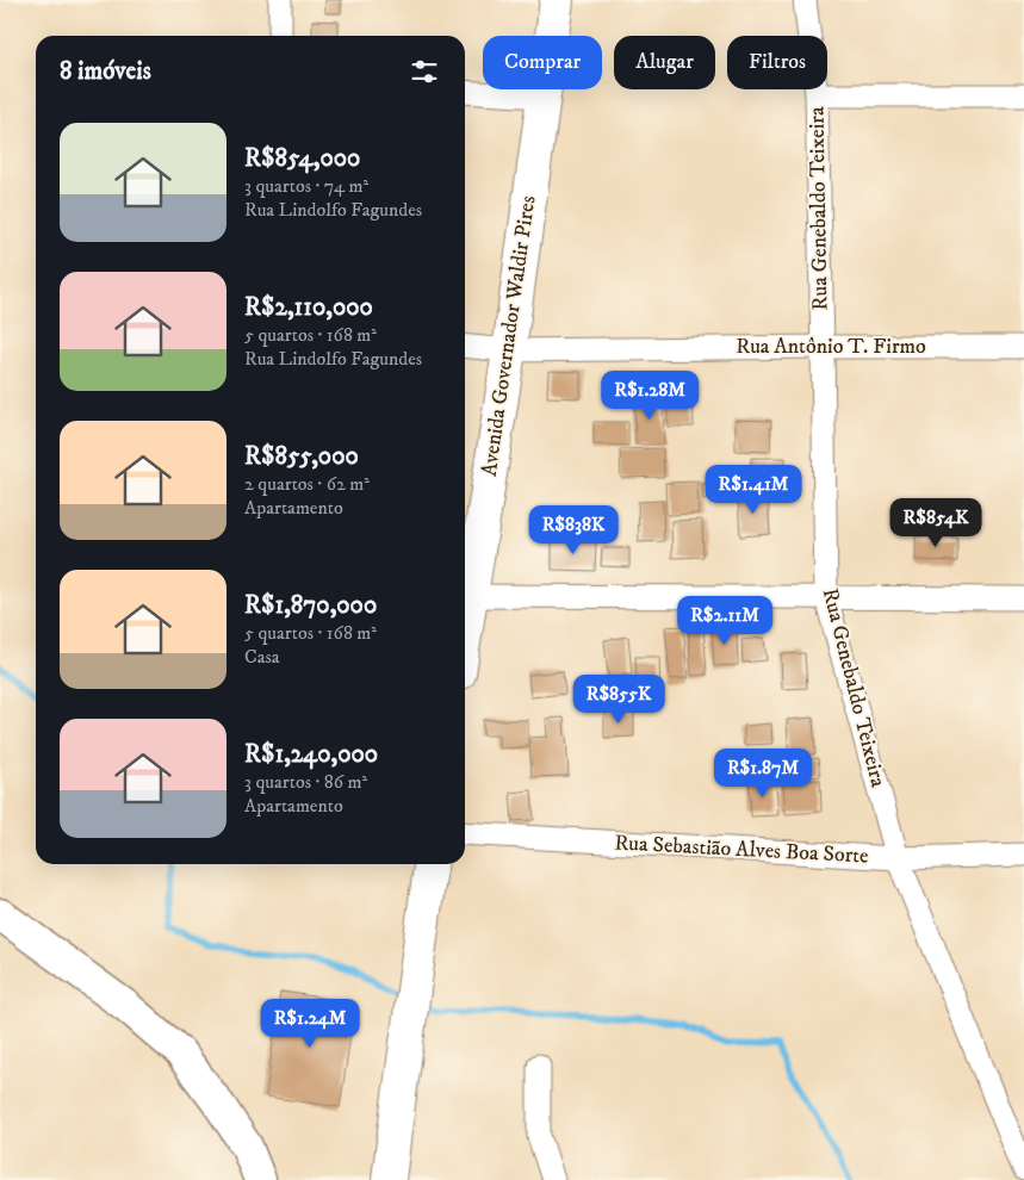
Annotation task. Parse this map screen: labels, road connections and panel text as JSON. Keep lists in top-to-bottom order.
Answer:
{
  "streets": {
    "main road": ["Avenida Governador Waldir Pires"],
    "street": ["Rua Genebaldo Teixeira", "Rua Antônio T. Firmo", "Rua Sebastião Alves Boa Sorte"]
  },
  "crossings": [
    ["Rua Genebaldo Teixeira", "Rua Antônio T. Firmo"],
    ["Rua Genebaldo Teixeira", "Rua Sebastião Alves Boa Sorte"],
    ["Avenida Governador Waldir Pires", "Rua Antônio T. Firmo"]
  ],
  "page": {
    "chip": ["Comprar", "Alugar", "Filtros"],
    "heading": "8 imóveis",
    "list": [
      {
        "name": "R$854,000",
        "note": "3 quartos · 74 m² · Rua Lindolfo Fagundes"
      },
      {
        "name": "R$2,110,000",
        "note": "5 quartos · 168 m² · Rua Lindolfo Fagundes"
      },
      {
        "name": "R$855,000",
        "note": "2 quartos · 62 m² · Apartamento"
      },
      {
        "name": "R$1,870,000",
        "note": "5 quartos · 168 m² · Casa"
      },
      {
        "name": "R$1,240,000",
        "note": "3 quartos · 86 m² · Apartamento"
      }
    ],
    "price": [
      "R$1.28M",
      "R$1.41M",
      "R$854K",
      "R$838K",
      "R$2.11M",
      "R$855K",
      "R$1.87M",
      "R$1.24M"
    ]
  }
}
